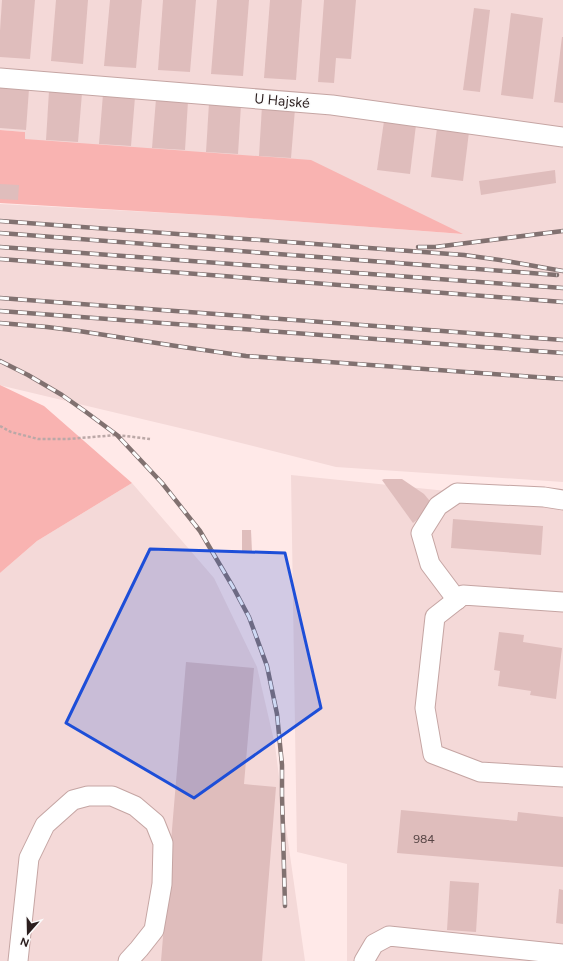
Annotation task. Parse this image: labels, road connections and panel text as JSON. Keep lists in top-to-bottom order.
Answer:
{
  "streets": {
    "lane": ["U Hajské"]
  },
  "house_numbers": ["984"],
  "north": "bottom"
}
